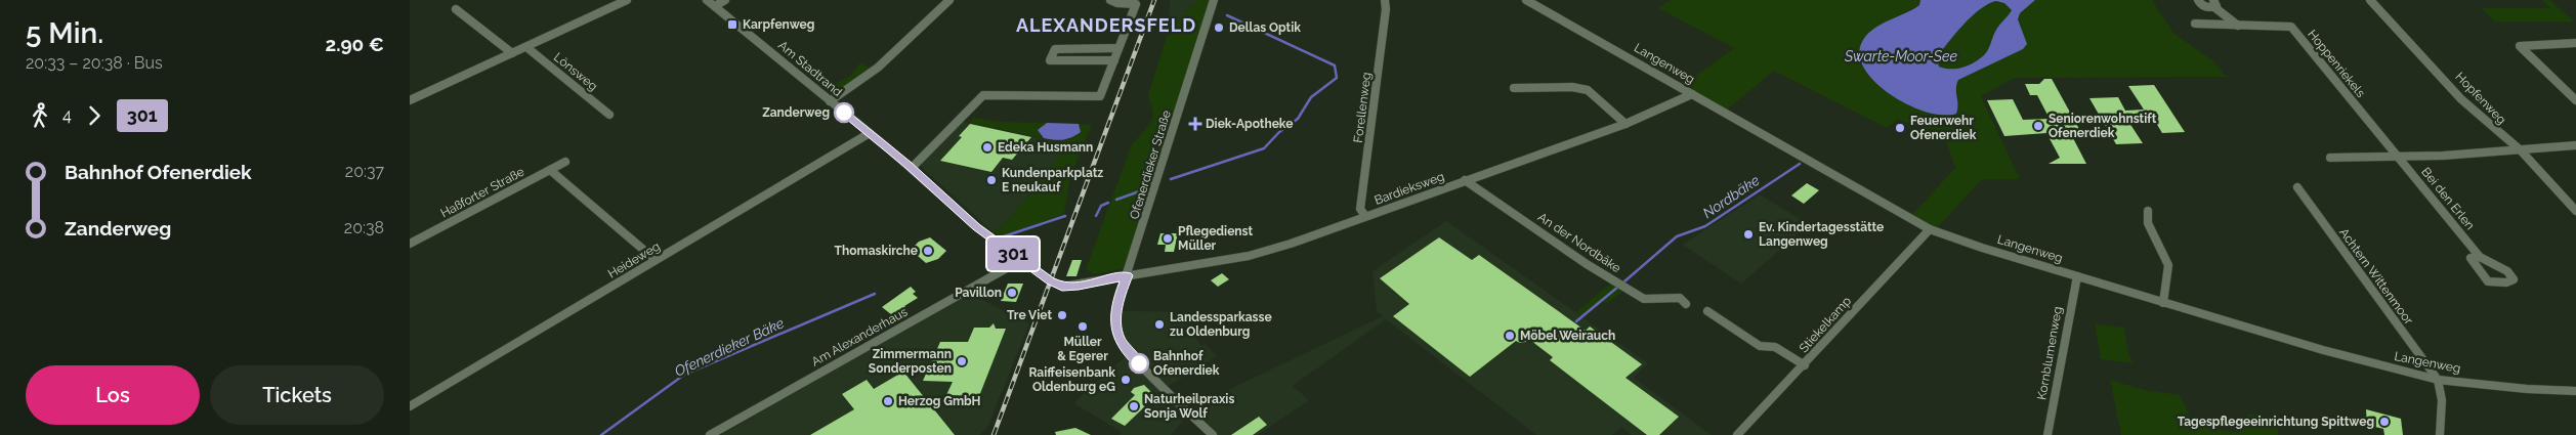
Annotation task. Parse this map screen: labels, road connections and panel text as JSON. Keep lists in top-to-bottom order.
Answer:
{
  "streets": {
    "street": [
      "Langenweg",
      "Hoppenriekels",
      "Am Stadtrand",
      "Lönsweg",
      "Hopfenweg",
      "Forellenweg",
      "Ofenerdieker Straße",
      "Bardieksweg",
      "Haßforter Straße",
      "Bei den Erlen",
      "An der Nordbäke",
      "Heideweg",
      "Achtern Wittenmoor",
      "Stiekelkamp",
      "Am Alexanderhaus",
      "Kornblumenweg"
    ]
  },
  "crossings": [
    ["Langenweg", "Bardieksweg"],
    ["Langenweg", "Achtern Wittenmoor"],
    ["Langenweg", "Stiekelkamp"],
    ["Langenweg", "Kornblumenweg"],
    ["Hoppenriekels", "Bei den Erlen"],
    ["Am Stadtrand", "Ofenerdieker Straße"],
    ["Am Stadtrand", "Bardieksweg"],
    ["Am Stadtrand", "Heideweg"],
    ["Am Stadtrand", "Am Alexanderhaus"],
    ["Forellenweg", "Bardieksweg"],
    ["Ofenerdieker Straße", "Bardieksweg"],
    ["Bardieksweg", "An der Nordbäke"]
  ],
  "districts": ["ALEXANDERSFELD"],
  "water": ["Swarte-Moor-See", "Nordbäke", "Ofenerdieker Bäke"],
  "places": {
    "transit": ["Karpfenweg"],
    "other": [
      "Dellas Optik",
      "Zanderweg",
      "Seniorenwohnstift Ofenerdiek",
      "Feuerwehr Ofenerdiek",
      "Edeka Husmann",
      "Kundenparkplatz E neukauf",
      "Ev. Kindertagesstätte Langenweg",
      "Pflegedienst Müller",
      "Thomaskirche",
      "Pavillon",
      "Tre Viet",
      "Landessparkasse zu Oldenburg",
      "Müller & Egerer",
      "Möbel Weirauch",
      "Zimmermann Sonderposten",
      "Bahnhof Ofenerdiek",
      "Raiffeisenbank Oldenburg eG",
      "Herzog GmbH",
      "Naturheilpraxis Sonja Wolf",
      "Tagespflegeeinrichtung Spittweg"
    ],
    "health": ["Diek-Apotheke"]
  },
  "lines": ["bus line 301"],
  "page": {
    "heading": ["5 Min.", "20:33 – 20:38 · Bus", "2.90 €"],
    "on_map": "301",
    "legs": ["4", "301"],
    "list": [
      {
        "name": "Bahnhof Ofenerdiek",
        "value": "20:37"
      },
      {
        "name": "Zanderweg",
        "value": "20:38"
      }
    ],
    "buttons": ["Los", "Tickets"]
  }
}
